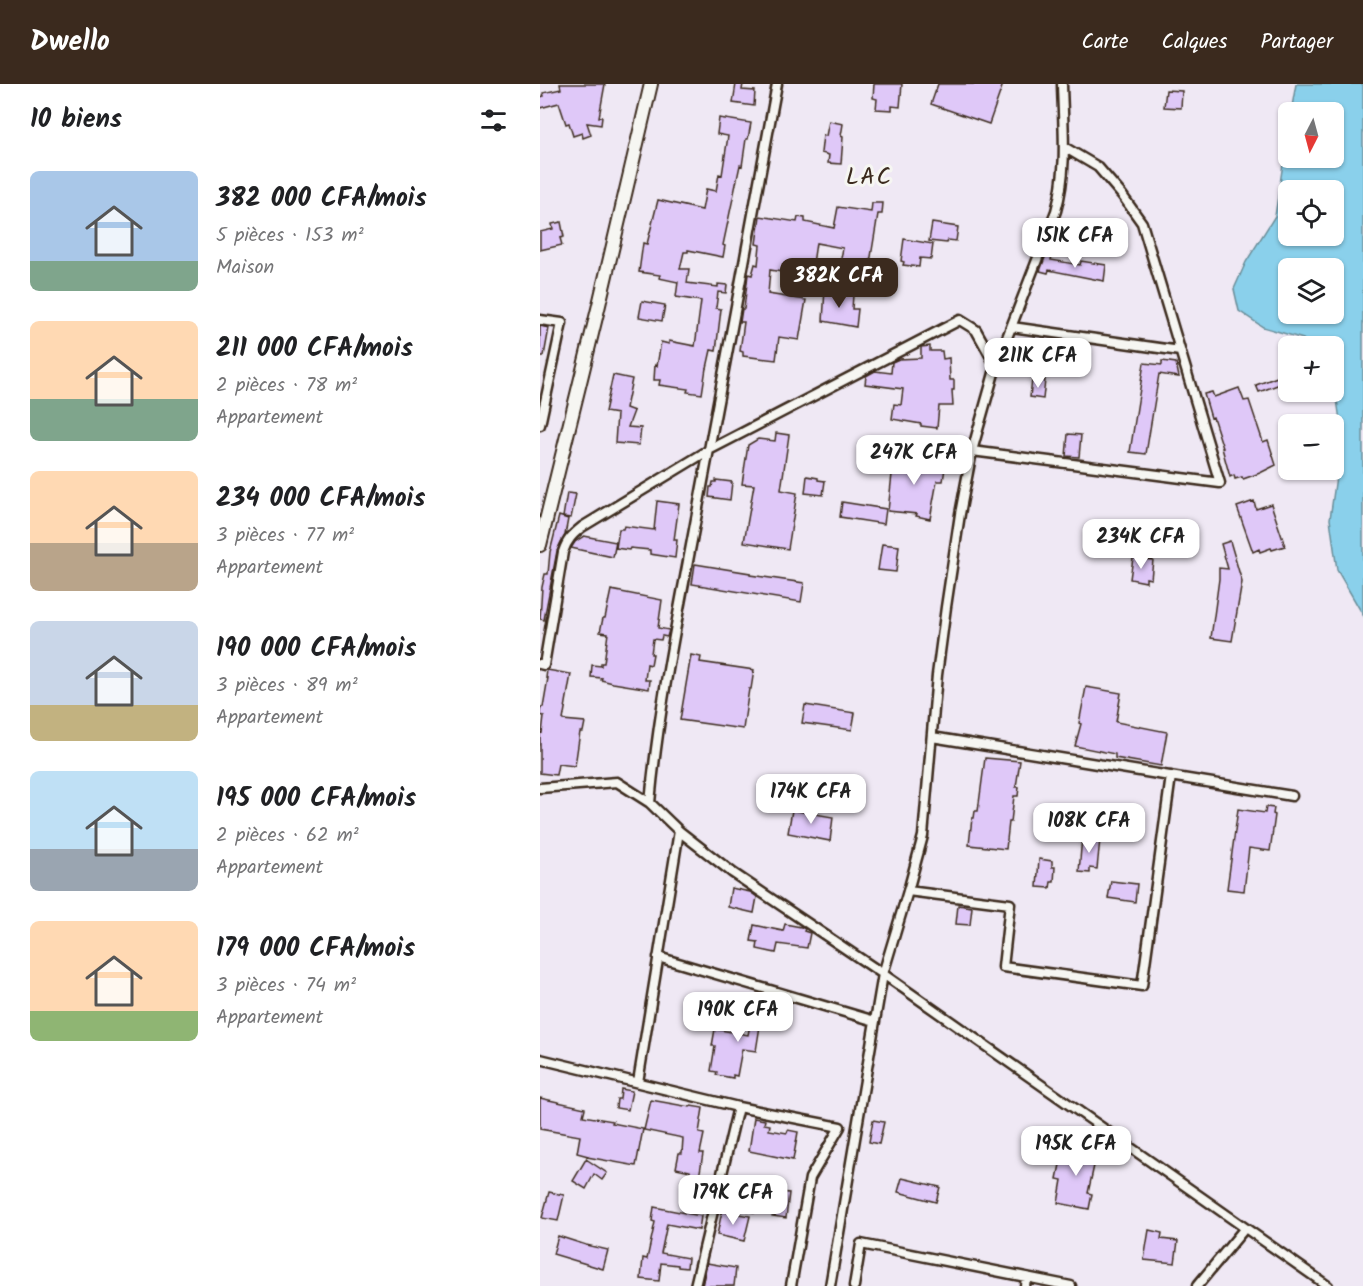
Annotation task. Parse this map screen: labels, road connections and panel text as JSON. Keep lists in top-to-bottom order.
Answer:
{
  "districts": ["LAC"],
  "north": "bottom",
  "page": {
    "header": "Dwello",
    "nav": ["Carte", "Calques", "Partager"],
    "heading": "10 biens",
    "map_buttons": ["+", "−"],
    "list": [
      {
        "name": "382 000 CFA/mois",
        "note": "5 pièces · 153 m² · Maison"
      },
      {
        "name": "211 000 CFA/mois",
        "note": "2 pièces · 78 m² · Appartement"
      },
      {
        "name": "234 000 CFA/mois",
        "note": "3 pièces · 77 m² · Appartement"
      },
      {
        "name": "190 000 CFA/mois",
        "note": "3 pièces · 89 m² · Appartement"
      },
      {
        "name": "195 000 CFA/mois",
        "note": "2 pièces · 62 m² · Appartement"
      },
      {
        "name": "179 000 CFA/mois",
        "note": "3 pièces · 74 m² · Appartement"
      }
    ],
    "price": [
      "151K CFA",
      "382K CFA",
      "211K CFA",
      "247K CFA",
      "234K CFA",
      "174K CFA",
      "108K CFA",
      "190K CFA",
      "195K CFA",
      "179K CFA"
    ]
  }
}
